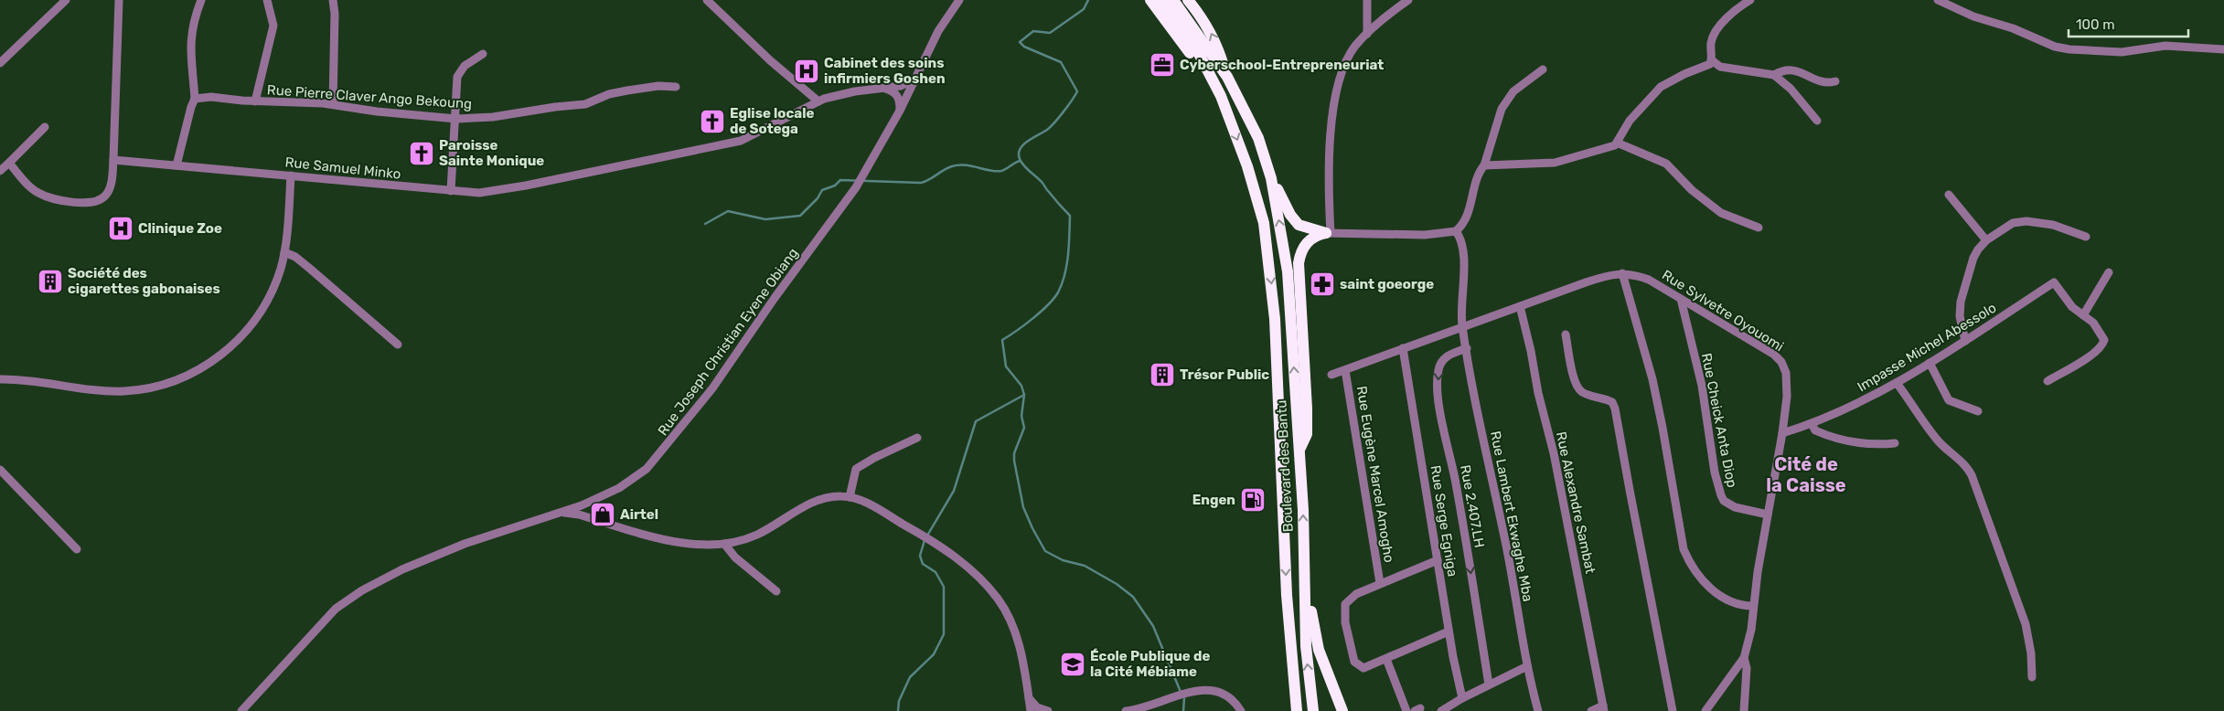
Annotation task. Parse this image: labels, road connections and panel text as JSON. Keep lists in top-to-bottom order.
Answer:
{
  "streets": {
    "highway": ["Boulevard des Bantu"],
    "street": [
      "Rue Pierre Claver Ango Bekoung",
      "Rue Samuel Minko",
      "Rue Sylvetre Oyouomi",
      "Rue Joseph Christian Eyene Obiang",
      "Impasse Michel Abessolo",
      "Rue Cheick Anta Diop",
      "Rue Eugène Marcel Amogho",
      "Rue Alexandre Sambat",
      "Rue 2.407.LH",
      "Rue Lambert Ekwaghe Mba",
      "Rue Serge Egniga"
    ]
  },
  "crossings": [
    ["Rue Samuel Minko", "Rue Joseph Christian Eyene Obiang"],
    ["Rue Sylvetre Oyouomi", "Impasse Michel Abessolo"],
    ["Rue Sylvetre Oyouomi", "Rue Cheick Anta Diop"],
    ["Rue Sylvetre Oyouomi", "Rue Eugène Marcel Amogho"],
    ["Rue Sylvetre Oyouomi", "Rue Alexandre Sambat"],
    ["Rue Sylvetre Oyouomi", "Rue Lambert Ekwaghe Mba"],
    ["Rue Sylvetre Oyouomi", "Rue Serge Egniga"],
    ["Rue 2.407.LH", "Rue Lambert Ekwaghe Mba"]
  ],
  "one_way": ["Rue 2.407.LH"],
  "districts": ["Cité de la Caisse"],
  "places": {
    "office": ["Cyberschool-Entrepreneuriat"],
    "hospital": ["Cabinet des soins infirmiers Goshen", "Clinique Zoe"],
    "church": ["Eglise locale de Sotega", "Paroisse Sainte Monique"],
    "building": ["Société des cigarettes gabonaises", "Trésor Public"],
    "pharmacy": ["saint goeorge"],
    "fuel station": ["Engen"],
    "shop": ["Airtel"],
    "school or university": ["École Publique de la Cité Mébiame"]
  },
  "scale_bar": "100 m"
}
